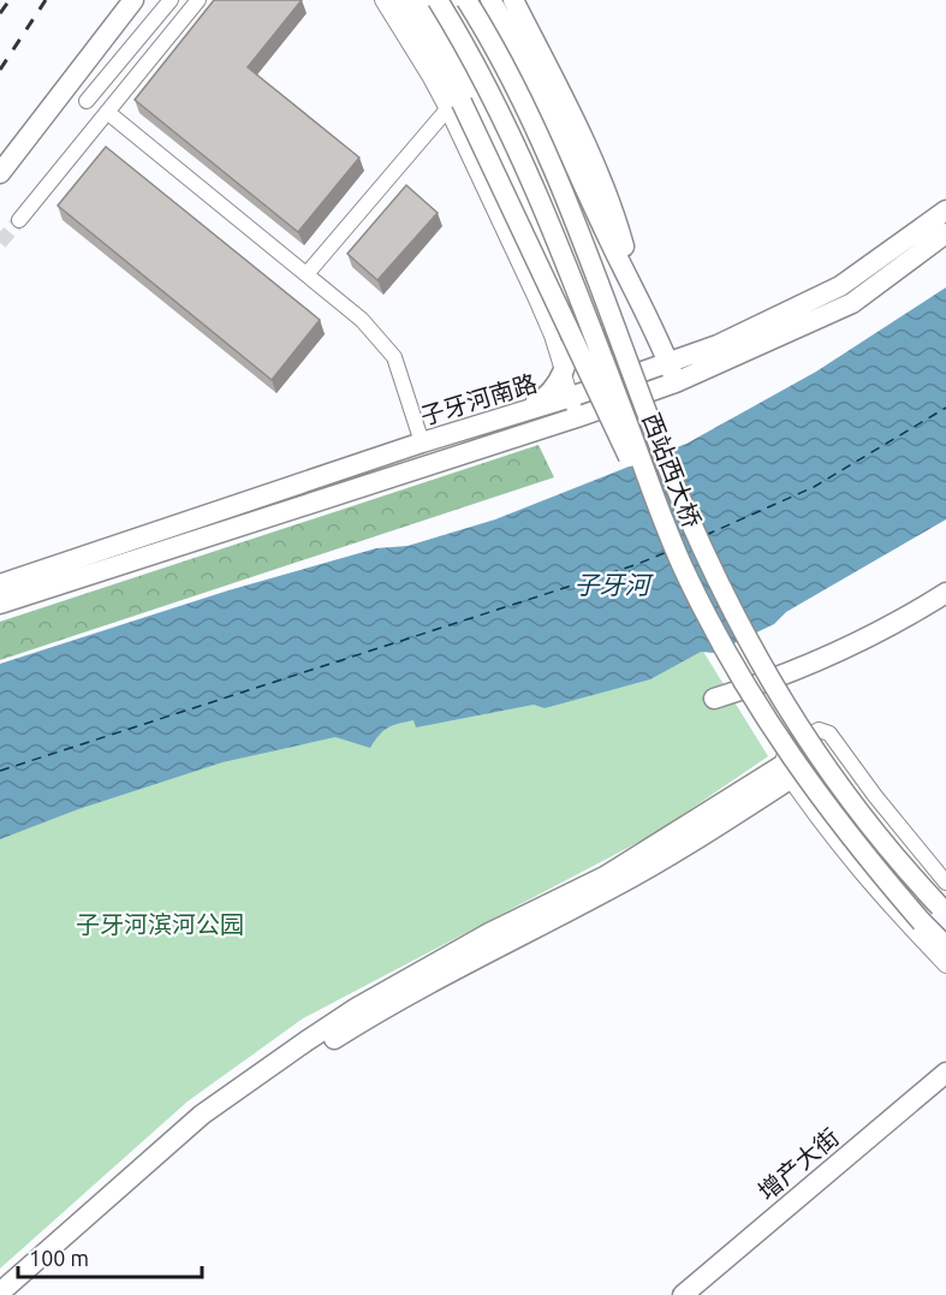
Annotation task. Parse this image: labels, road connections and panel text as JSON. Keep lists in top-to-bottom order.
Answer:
{
  "streets": {
    "main road": ["子牙河南路", "西站西大桥", "增产大街"]
  },
  "water": ["子牙河"],
  "parks": ["子牙河滨河公园"],
  "scale_bar": "100 m"
}
